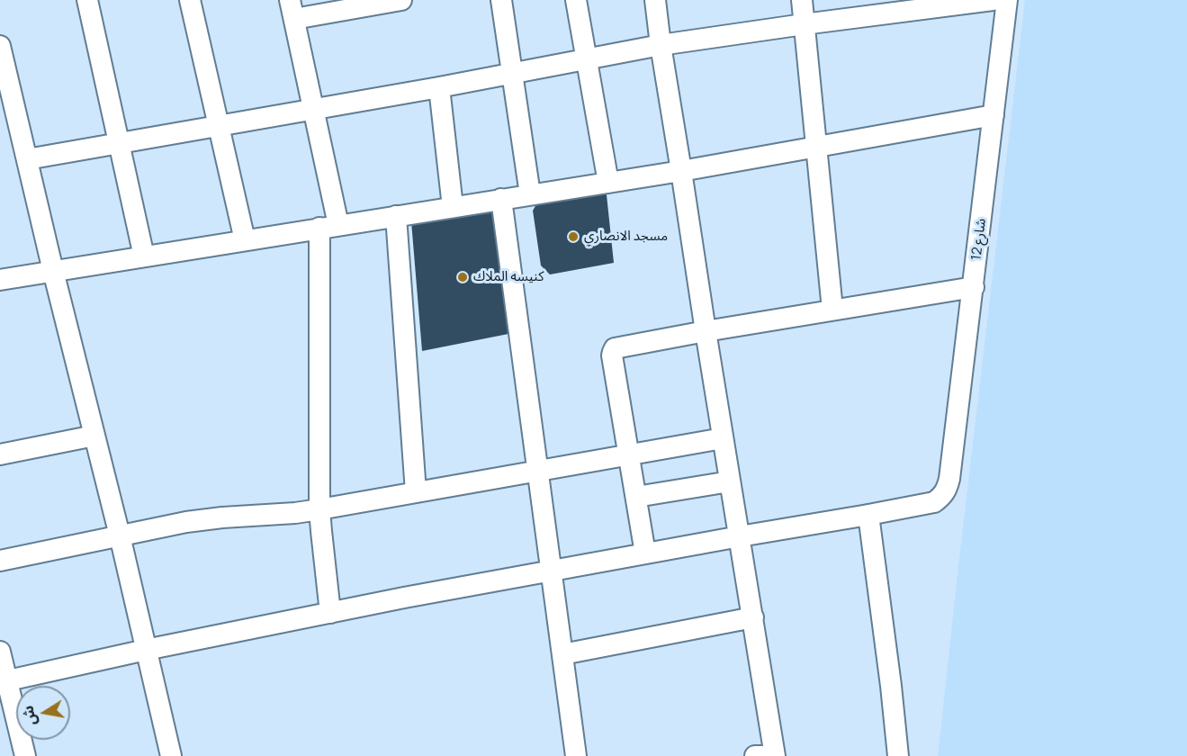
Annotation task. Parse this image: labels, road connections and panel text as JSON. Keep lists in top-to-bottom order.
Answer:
{
  "streets": {
    "street": ["شارع 12"]
  },
  "places": ["مسجد الانصاري", "كنيسه الملاك"],
  "north": "left"
}
